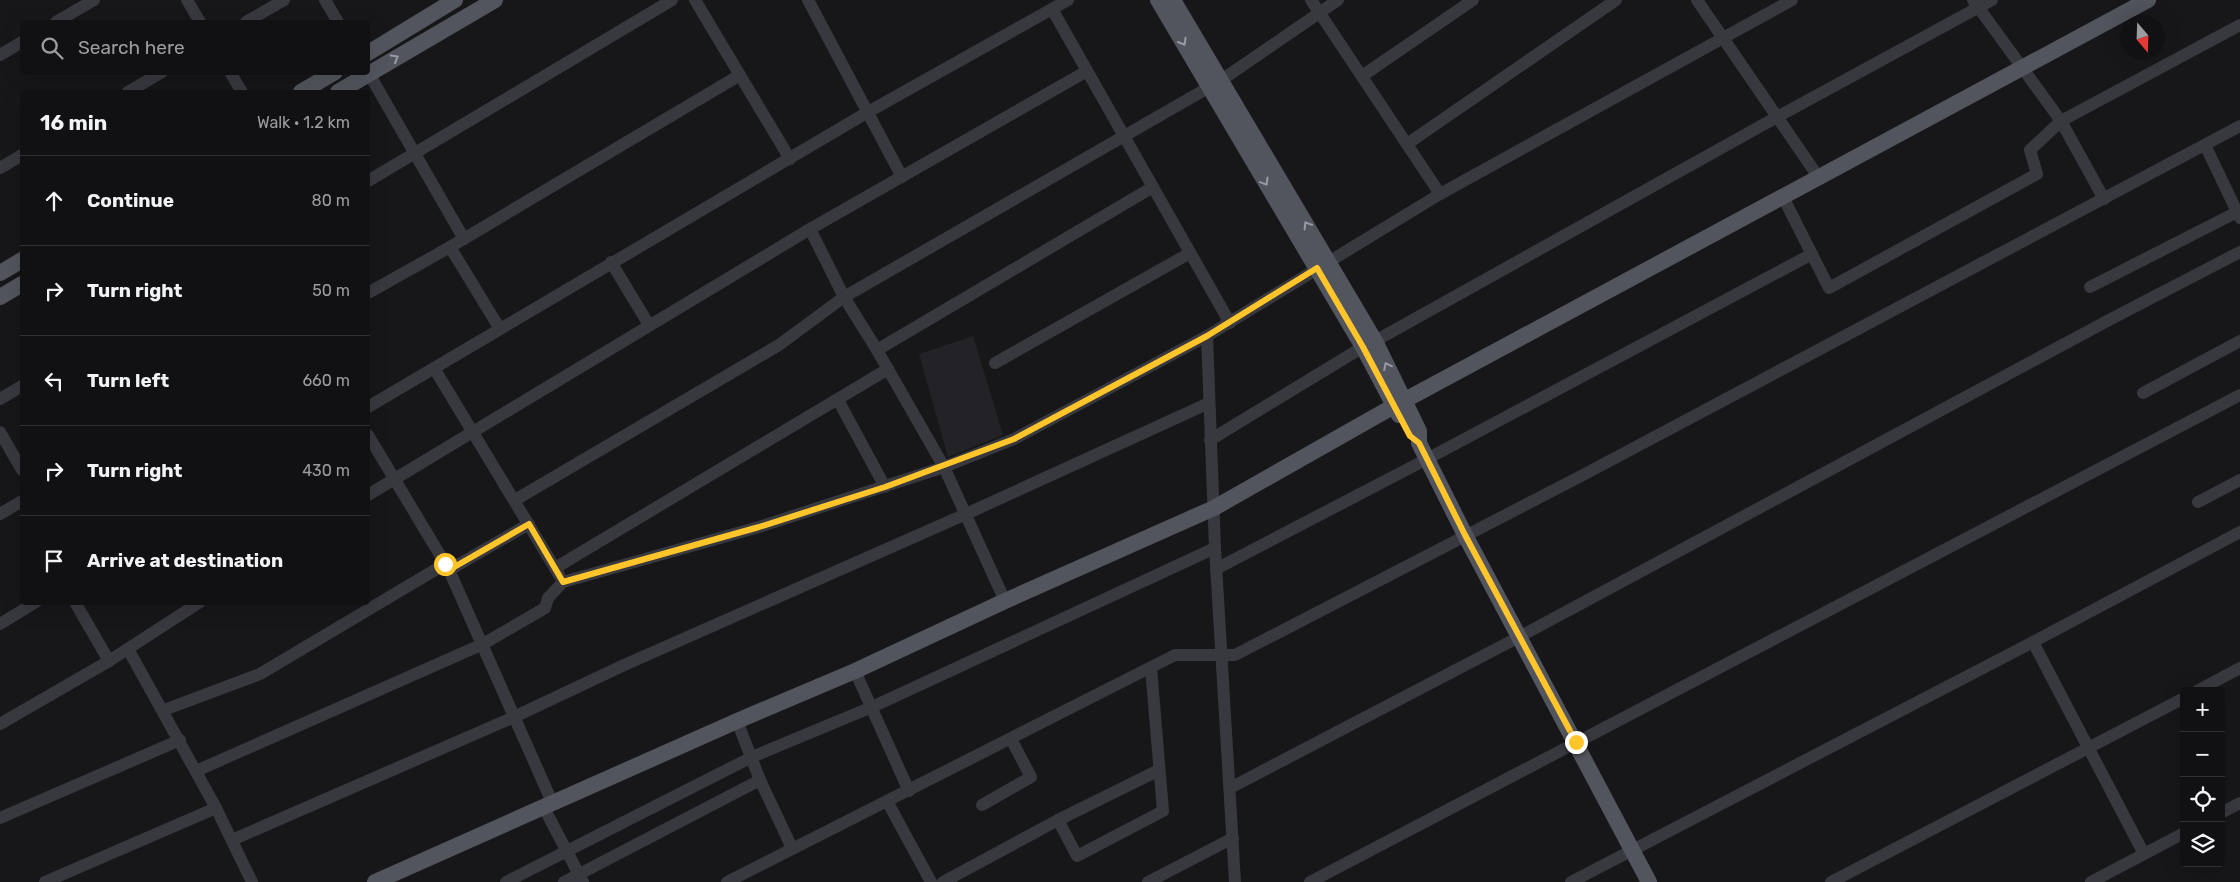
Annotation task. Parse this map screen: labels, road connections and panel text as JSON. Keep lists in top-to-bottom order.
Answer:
{
  "north": "bottom",
  "page": {
    "search": "Search here",
    "heading": ["16 min", "Walk · 1.2 km"],
    "list": [
      ["Continue", "80 m"],
      ["Turn right", "50 m"],
      ["Turn left", "660 m"],
      ["Turn right", "430 m"],
      "Arrive at destination"
    ],
    "map_buttons": ["+", "−"]
  }
}
